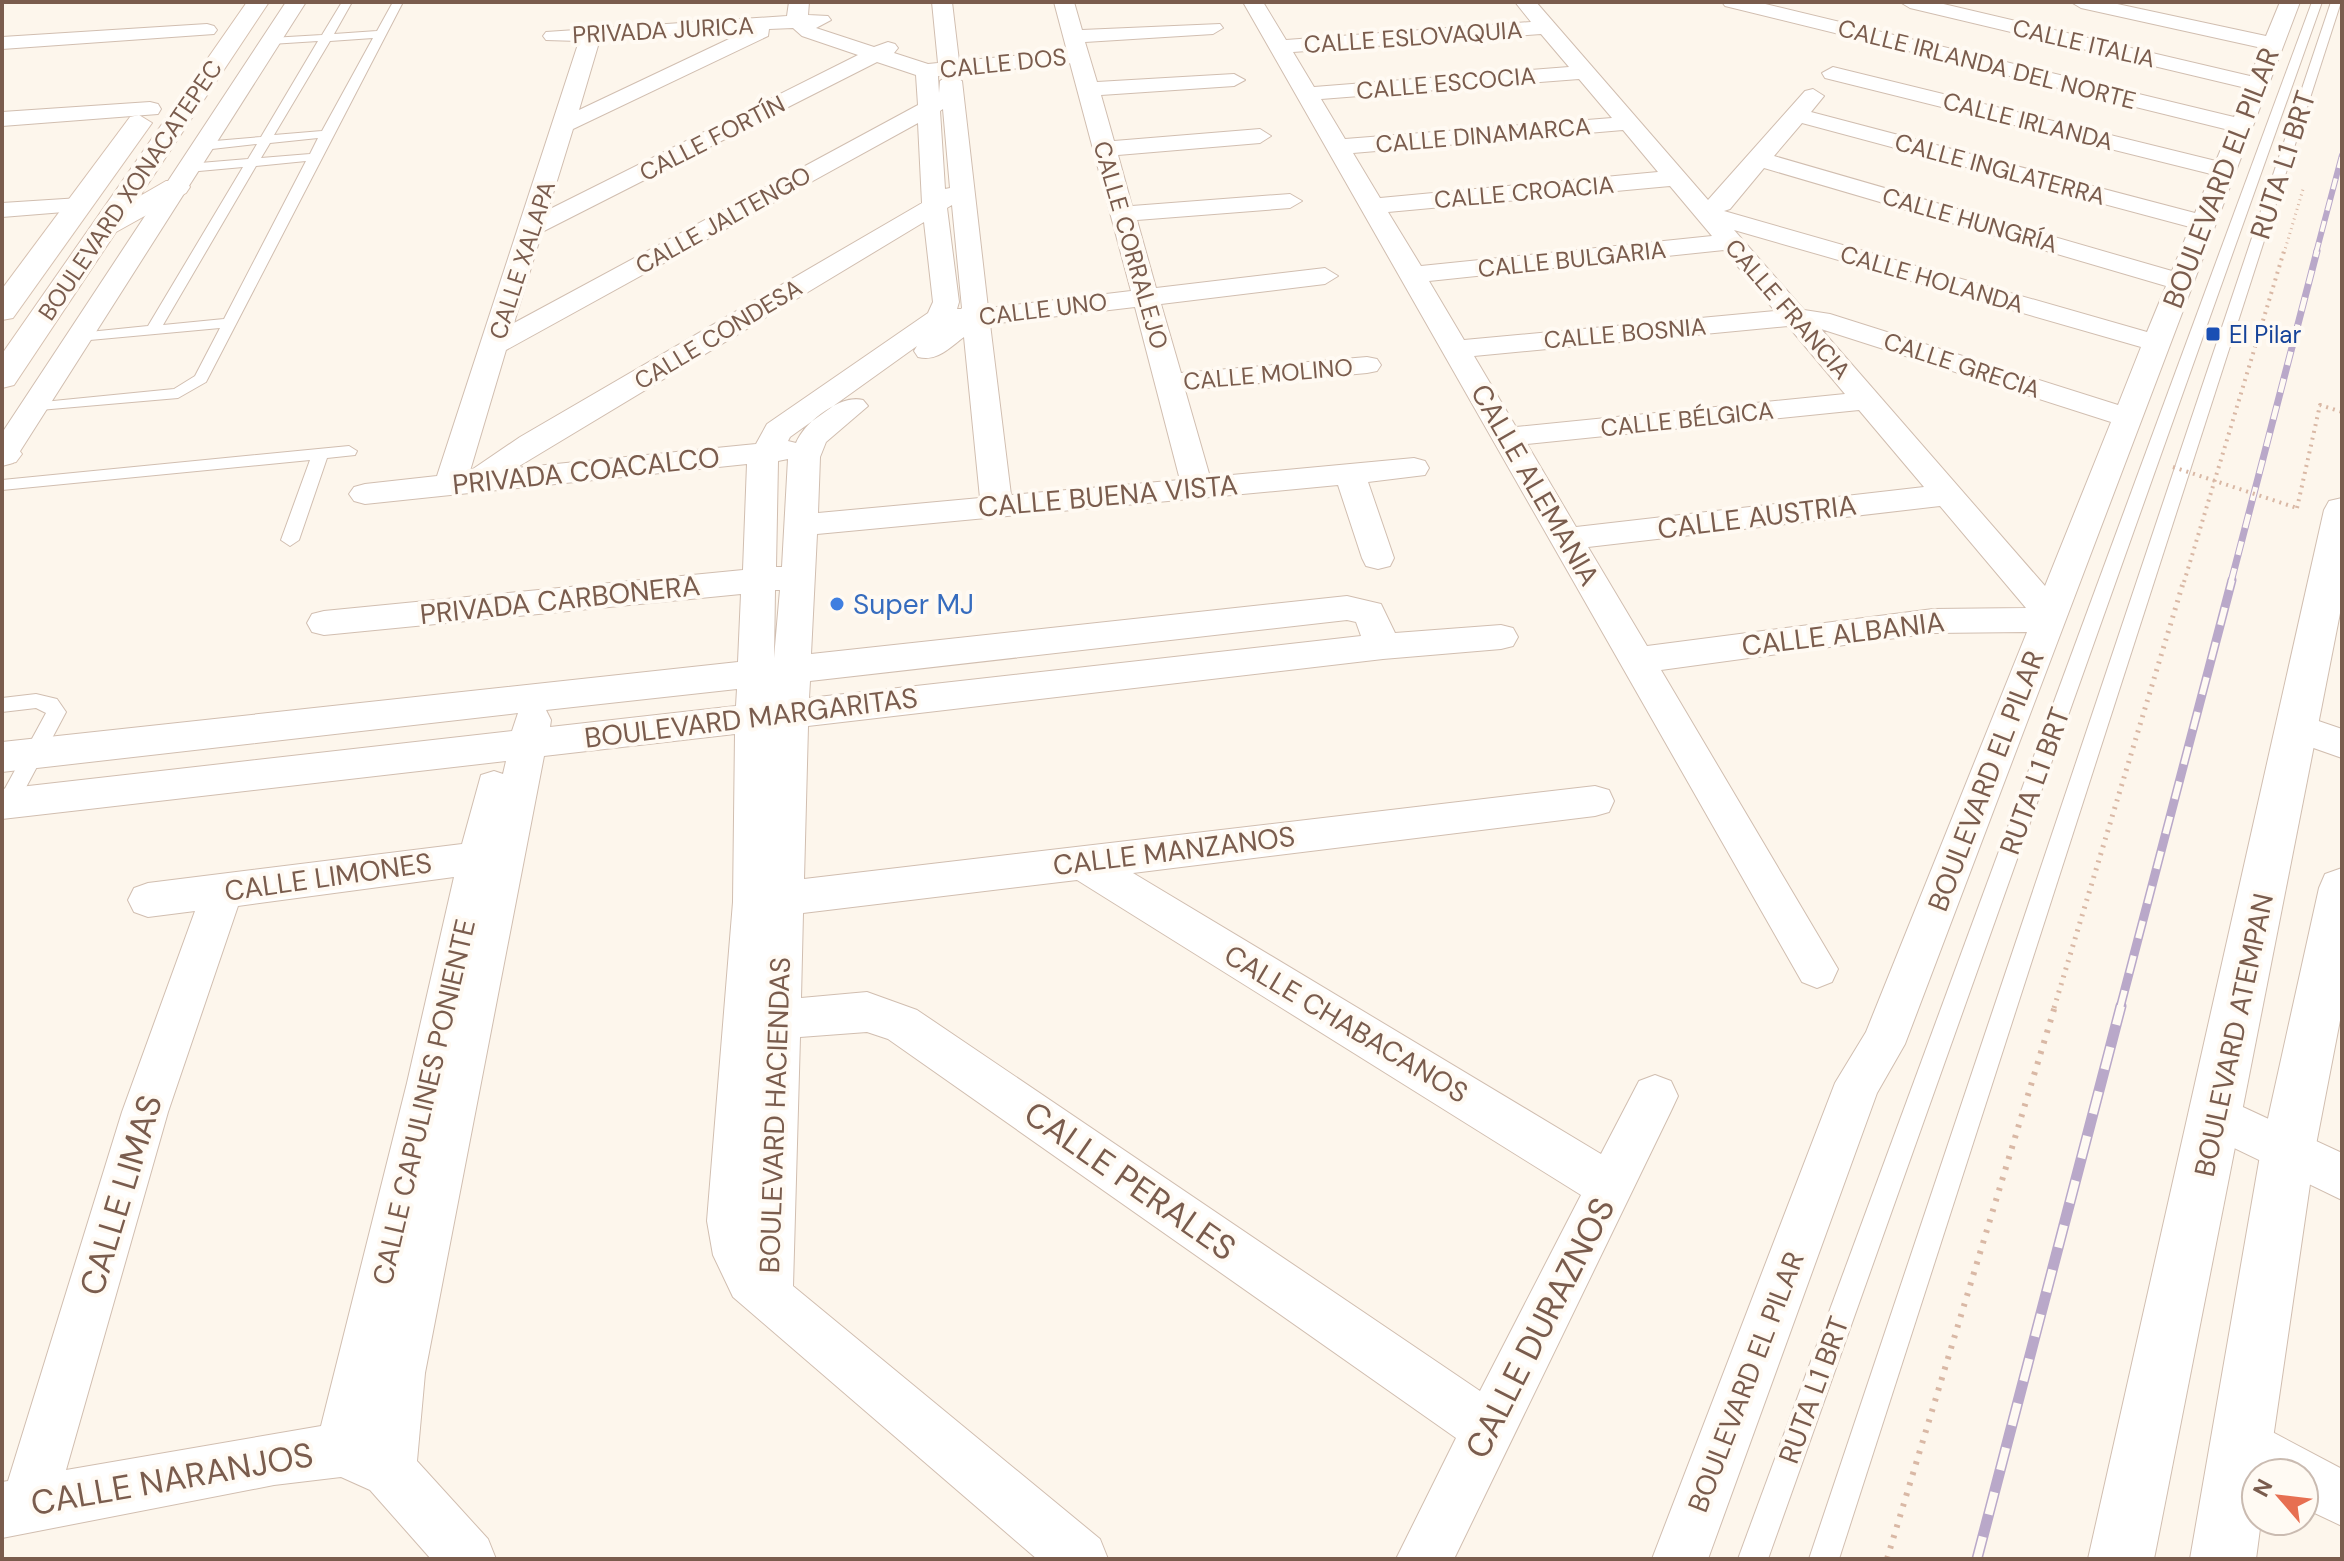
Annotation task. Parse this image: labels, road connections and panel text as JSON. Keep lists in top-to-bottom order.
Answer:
{
  "streets": {
    "main road": ["BOULEVARD XONACATEPEC", "BOULEVARD ATEMPAN"],
    "street": [
      "PRIVADA JURICA",
      "CALLE ESLOVAQUIA",
      "CALLE ITALIA",
      "CALLE DOS",
      "CALLE IRLANDA DEL NORTE",
      "CALLE ESCOCIA",
      "CALLE IRLANDA",
      "CALLE DINAMARCA",
      "CALLE FORTÍN",
      "CALLE INGLATERRA",
      "BOULEVARD EL PILAR",
      "CALLE CROACIA",
      "CALLE JALTENGO",
      "CALLE HUNGRÍA",
      "CALLE CORRALEJO",
      "CALLE BULGARIA",
      "CALLE XALAPA",
      "CALLE HOLANDA",
      "CALLE UNO",
      "CALLE FRANCIA",
      "CALLE BOSNIA",
      "CALLE CONDESA",
      "CALLE GRECIA",
      "CALLE MOLINO",
      "CALLE BÉLGICA",
      "PRIVADA COACALCO",
      "CALLE ALEMANIA",
      "CALLE BUENA VISTA",
      "CALLE AUSTRIA",
      "PRIVADA CARBONERA",
      "CALLE ALBANIA",
      "BOULEVARD MARGARITAS",
      "CALLE MANZANOS",
      "CALLE LIMONES",
      "CALLE CHABACANOS",
      "CALLE CAPULINES PONIENTE",
      "BOULEVARD HACIENDAS",
      "CALLE PERALES",
      "CALLE LIMAS",
      "CALLE DURAZNOS",
      "CALLE NARANJOS"
    ],
    "lane": ["RUTA L1 BRT"]
  },
  "crossings": [
    ["PRIVADA JURICA", "CALLE XALAPA"],
    ["CALLE ESLOVAQUIA", "CALLE FRANCIA"],
    ["CALLE ESLOVAQUIA", "CALLE ALEMANIA"],
    ["CALLE ITALIA", "BOULEVARD EL PILAR"],
    ["CALLE DOS", "CALLE CORRALEJO"],
    ["CALLE IRLANDA DEL NORTE", "BOULEVARD EL PILAR"],
    ["CALLE ESCOCIA", "CALLE FRANCIA"],
    ["CALLE ESCOCIA", "CALLE ALEMANIA"],
    ["CALLE IRLANDA", "BOULEVARD EL PILAR"],
    ["CALLE DINAMARCA", "CALLE FRANCIA"],
    ["CALLE DINAMARCA", "CALLE ALEMANIA"],
    ["CALLE FORTÍN", "CALLE XALAPA"],
    ["RUTA L1 BRT", "BOULEVARD EL PILAR"],
    ["CALLE INGLATERRA", "BOULEVARD EL PILAR"],
    ["BOULEVARD EL PILAR", "CALLE HUNGRÍA"],
    ["BOULEVARD EL PILAR", "CALLE HOLANDA"],
    ["BOULEVARD EL PILAR", "CALLE FRANCIA"],
    ["BOULEVARD EL PILAR", "CALLE GRECIA"],
    ["BOULEVARD EL PILAR", "CALLE ALBANIA"],
    ["CALLE CROACIA", "CALLE FRANCIA"],
    ["CALLE CROACIA", "CALLE ALEMANIA"],
    ["CALLE JALTENGO", "CALLE XALAPA"],
    ["CALLE CORRALEJO", "CALLE UNO"],
    ["CALLE CORRALEJO", "CALLE MOLINO"],
    ["CALLE CORRALEJO", "CALLE BUENA VISTA"],
    ["CALLE BULGARIA", "CALLE FRANCIA"],
    ["CALLE BULGARIA", "CALLE ALEMANIA"],
    ["CALLE XALAPA", "CALLE CONDESA"],
    ["CALLE XALAPA", "PRIVADA COACALCO"],
    ["CALLE HOLANDA", "CALLE FRANCIA"],
    ["CALLE FRANCIA", "CALLE BOSNIA"],
    ["CALLE FRANCIA", "CALLE GRECIA"],
    ["CALLE FRANCIA", "CALLE BÉLGICA"],
    ["CALLE FRANCIA", "CALLE AUSTRIA"],
    ["CALLE FRANCIA", "CALLE ALBANIA"],
    ["CALLE BOSNIA", "CALLE GRECIA"],
    ["CALLE BOSNIA", "CALLE ALEMANIA"],
    ["CALLE CONDESA", "PRIVADA COACALCO"],
    ["CALLE BÉLGICA", "CALLE ALEMANIA"],
    ["PRIVADA COACALCO", "BOULEVARD HACIENDAS"],
    ["CALLE ALEMANIA", "CALLE AUSTRIA"],
    ["CALLE ALEMANIA", "CALLE ALBANIA"],
    ["CALLE BUENA VISTA", "BOULEVARD HACIENDAS"],
    ["PRIVADA CARBONERA", "BOULEVARD HACIENDAS"],
    ["BOULEVARD MARGARITAS", "CALLE CAPULINES PONIENTE"],
    ["BOULEVARD MARGARITAS", "BOULEVARD HACIENDAS"],
    ["CALLE MANZANOS", "CALLE CHABACANOS"],
    ["CALLE MANZANOS", "BOULEVARD HACIENDAS"],
    ["CALLE LIMONES", "CALLE CAPULINES PONIENTE"],
    ["CALLE LIMONES", "CALLE LIMAS"],
    ["CALLE CHABACANOS", "CALLE DURAZNOS"],
    ["CALLE CAPULINES PONIENTE", "CALLE NARANJOS"],
    ["BOULEVARD HACIENDAS", "CALLE PERALES"],
    ["CALLE PERALES", "CALLE DURAZNOS"],
    ["CALLE LIMAS", "CALLE NARANJOS"]
  ],
  "places": {
    "transit": ["El Pilar"],
    "other": ["Super MJ"]
  },
  "north": "top left"
}
